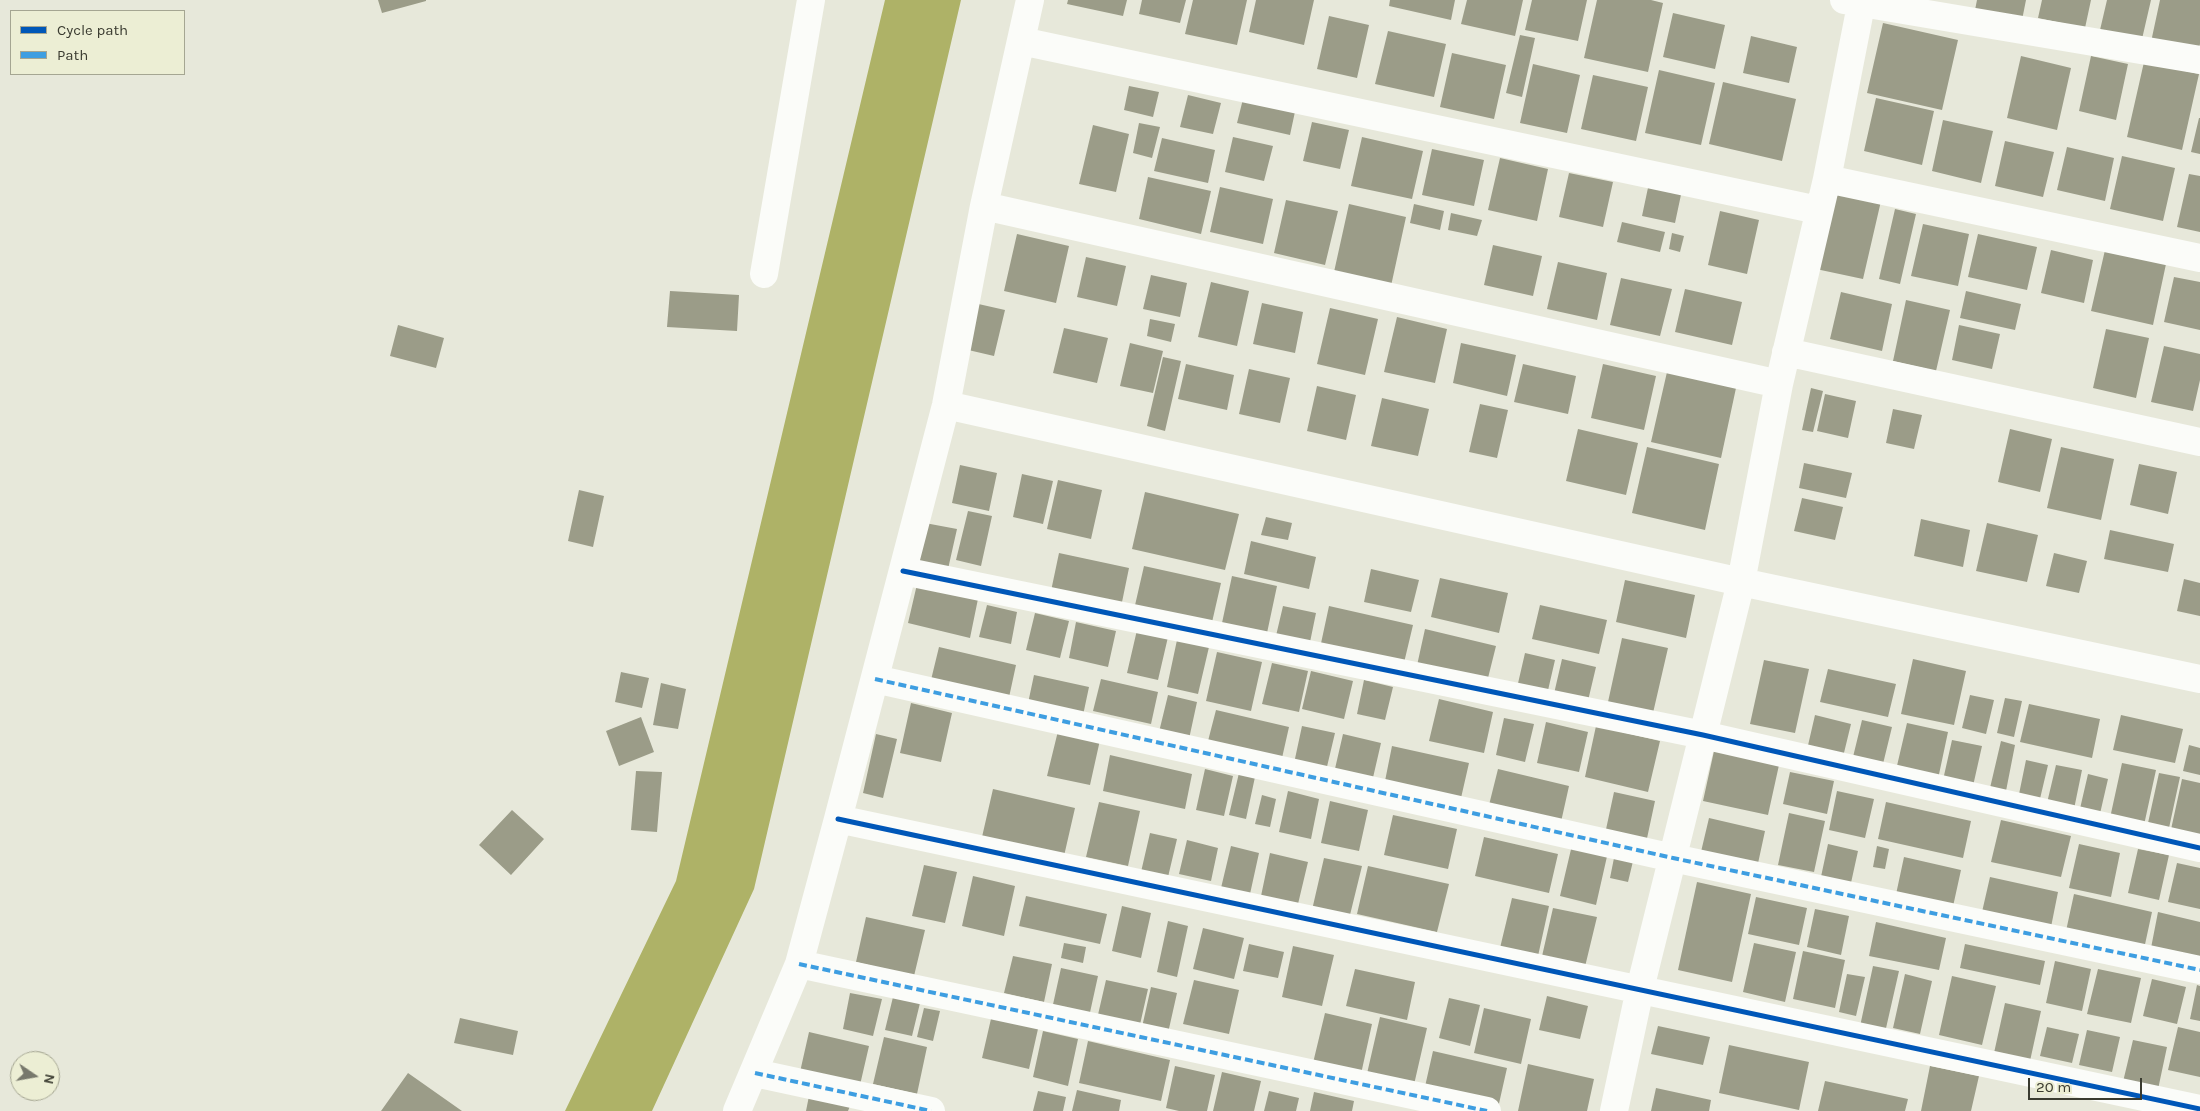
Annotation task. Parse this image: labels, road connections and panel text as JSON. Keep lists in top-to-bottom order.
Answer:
{
  "legend": ["Cycle path", "Path"],
  "scale_bar": "20 m",
  "north": "right"
}
